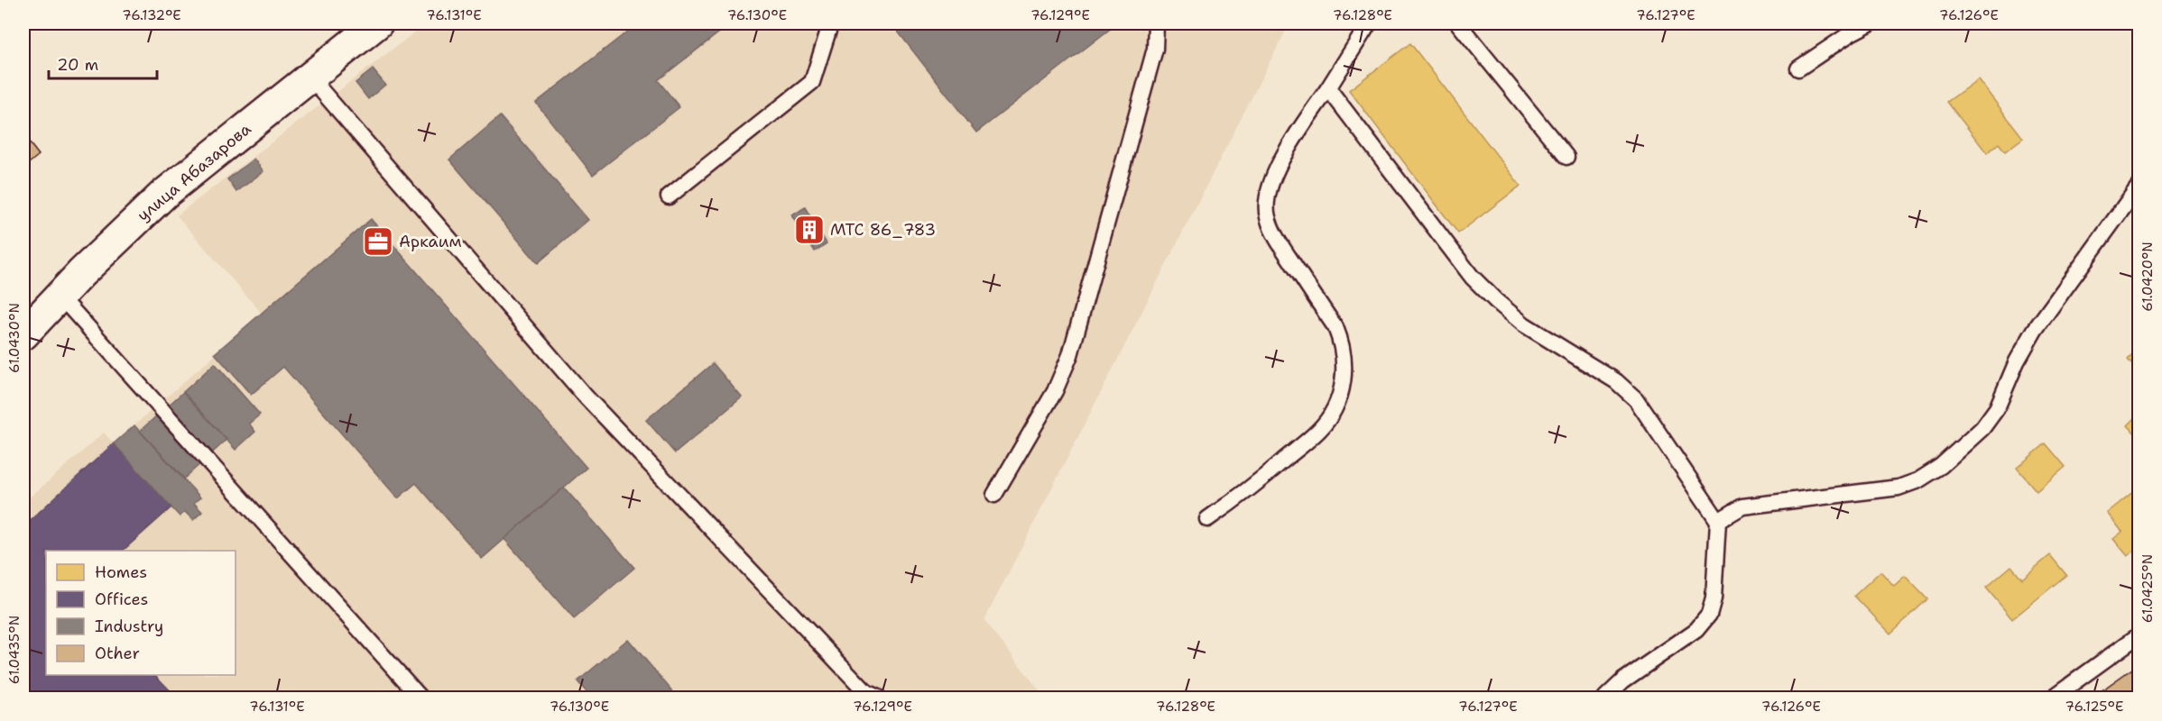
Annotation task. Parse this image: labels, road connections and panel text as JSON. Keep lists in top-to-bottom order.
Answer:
{
  "streets": {
    "street": ["улица Абазарова"]
  },
  "places": {
    "building": ["МТС 86_783"],
    "office": ["Аркаим"]
  },
  "legend": [
    "Homes",
    "Offices",
    "Industry",
    "Other"
  ],
  "scale_bar": "20 m",
  "coordinates": [
    "76.132°E",
    "76.131°E",
    "76.130°E",
    "76.129°E",
    "76.128°E",
    "76.127°E",
    "76.126°E",
    "61.0420°N",
    "61.0430°N",
    "61.0425°N",
    "61.0435°N",
    "76.125°E"
  ]
}
